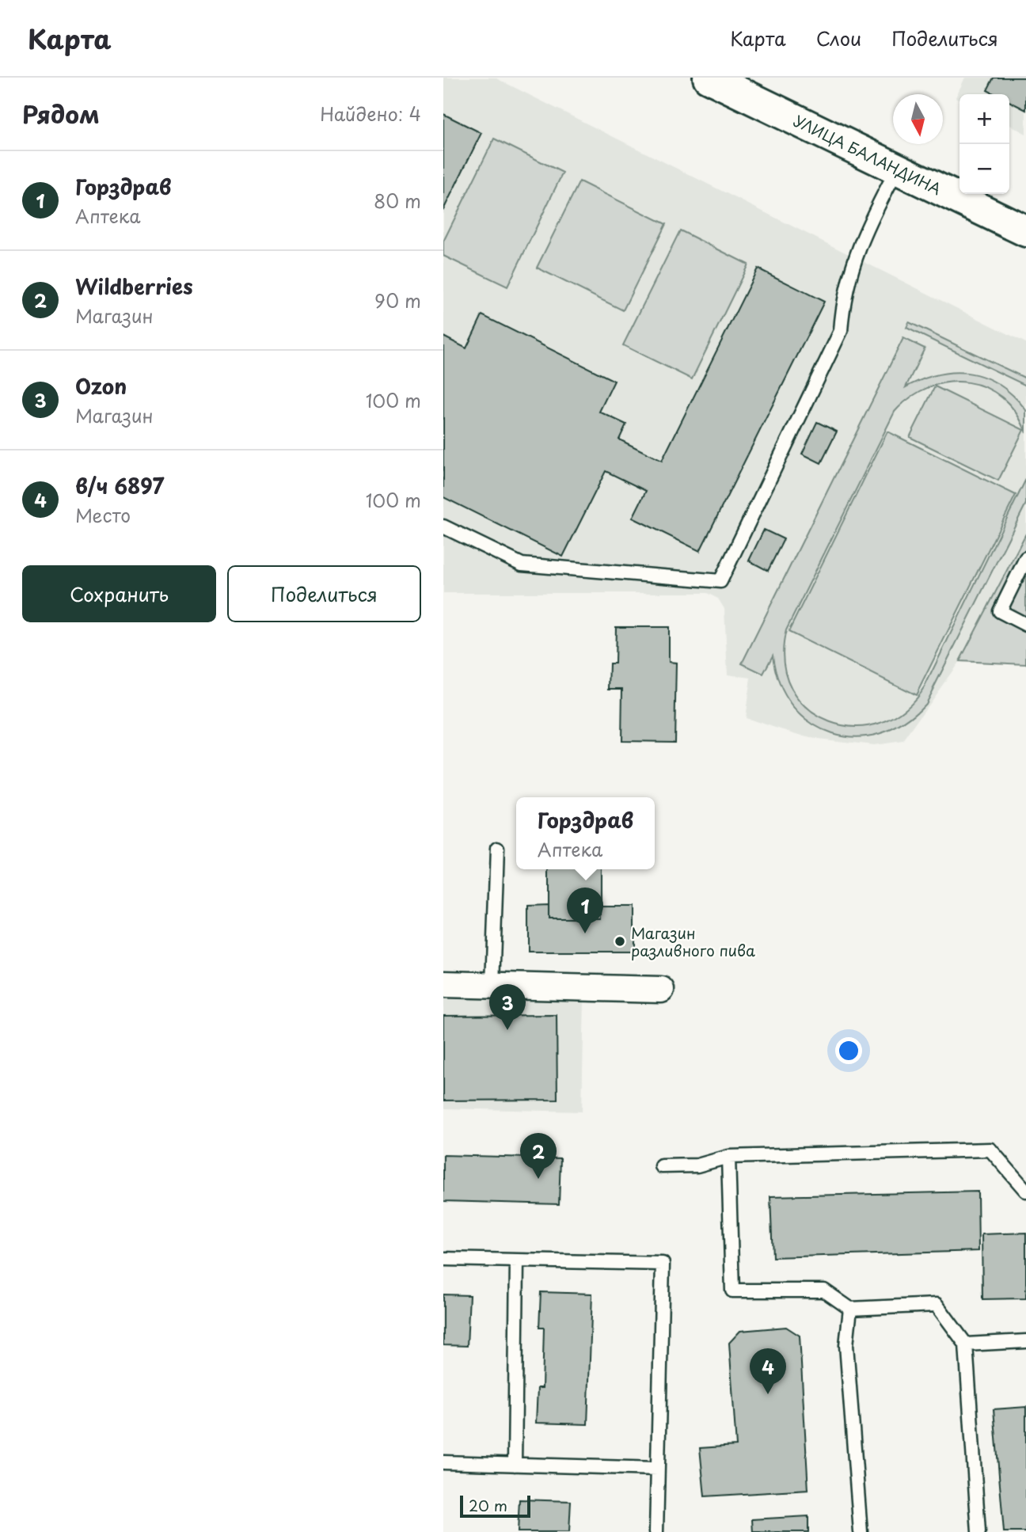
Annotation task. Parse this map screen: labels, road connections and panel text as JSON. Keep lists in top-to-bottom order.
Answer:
{
  "streets": {
    "street": ["УЛИЦА БАЛАНДИНА"]
  },
  "places": ["Магазин разливного пива"],
  "scale_bar": "20 m",
  "north": "bottom",
  "page": {
    "header": "Карта",
    "nav": ["Карта", "Слои", "Поделиться"],
    "heading": ["Рядом", "Найдено: 4"],
    "map_buttons": ["+", "−"],
    "list": [
      {
        "mark": "1",
        "name": "Горздрав",
        "note": "Аптека",
        "value": "80 m"
      },
      {
        "mark": "2",
        "name": "Wildberries",
        "note": "Магазин",
        "value": "90 m"
      },
      {
        "mark": "3",
        "name": "Ozon",
        "note": "Магазин",
        "value": "100 m"
      },
      {
        "mark": "4",
        "name": "в/ч 6897",
        "note": "Место",
        "value": "100 m"
      }
    ],
    "buttons": ["Сохранить", "Поделиться"],
    "popup": ["Горздрав", "Аптека"],
    "pins": [
      "1",
      "3",
      "2",
      "4"
    ],
    "scale": "20 m"
  }
}
